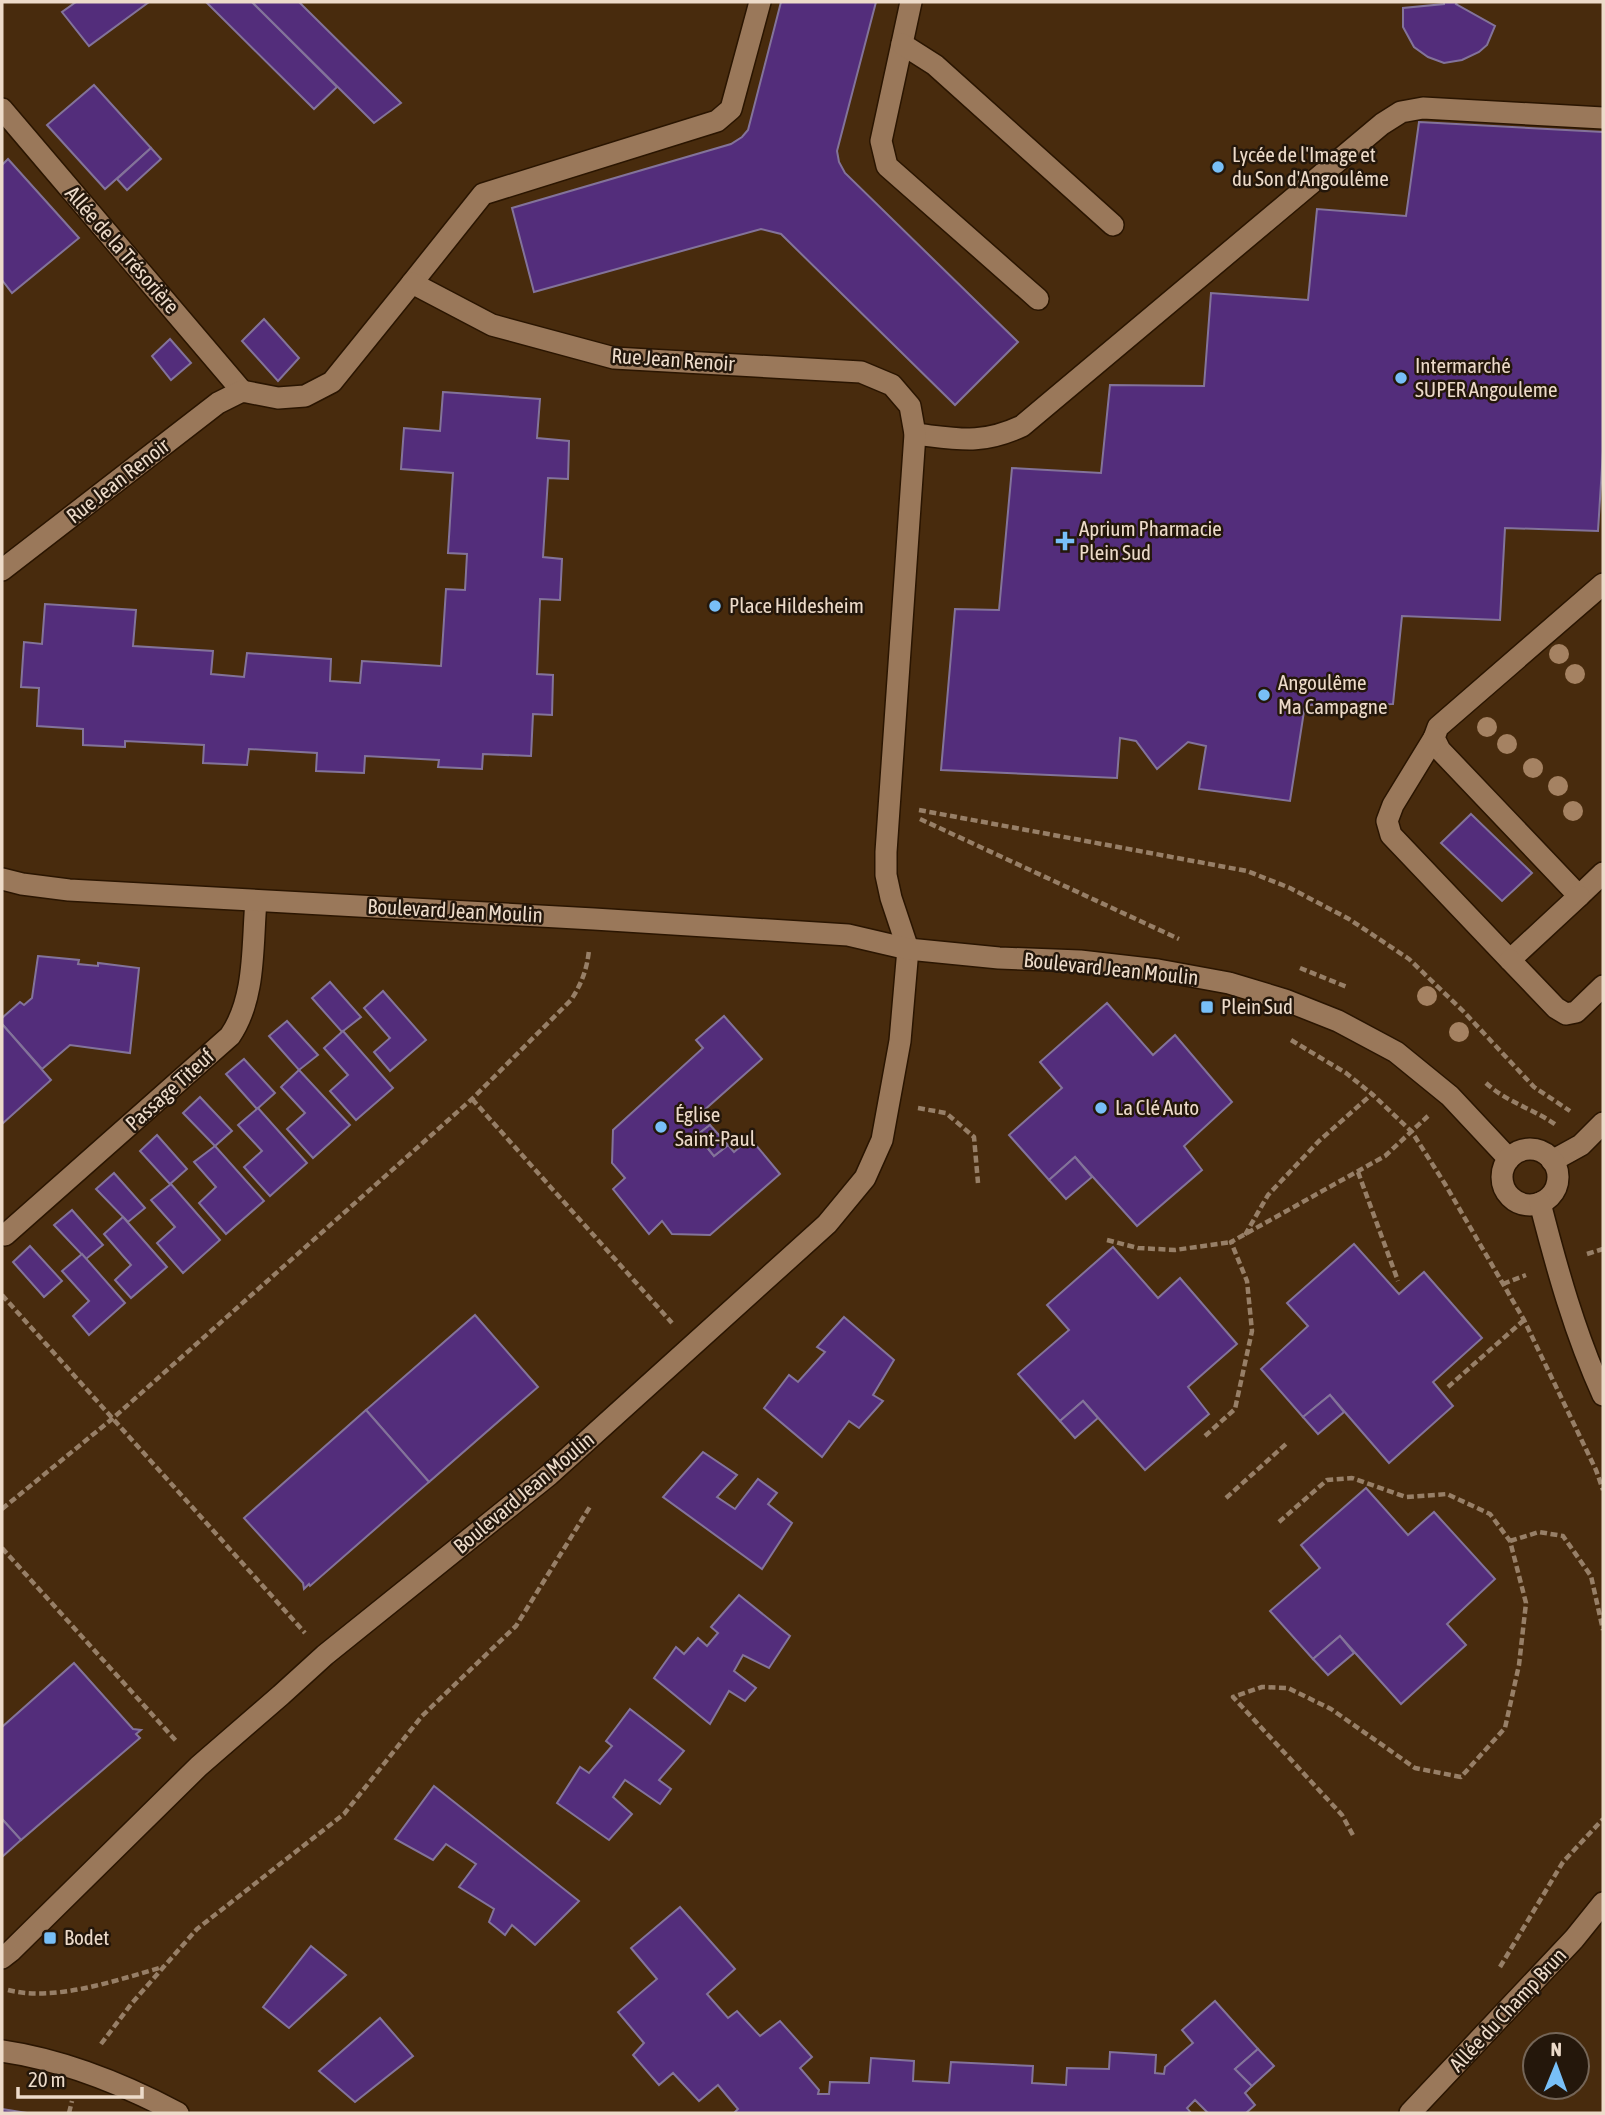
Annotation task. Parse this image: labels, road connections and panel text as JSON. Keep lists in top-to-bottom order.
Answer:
{
  "streets": {
    "street": [
      "Allée de la Trésorière",
      "Rue Jean Renoir",
      "Boulevard Jean Moulin",
      "Passage Titeuf",
      "Allée du Champ Brun"
    ]
  },
  "crossings": [
    ["Allée de la Trésorière", "Rue Jean Renoir"],
    ["Rue Jean Renoir", "Boulevard Jean Moulin"],
    ["Boulevard Jean Moulin", "Passage Titeuf"]
  ],
  "places": {
    "other": [
      "Lycée de l'Image et du Son d'Angoulême",
      "Intermarché SUPER Angouleme",
      "Place Hildesheim",
      "Angoulême Ma Campagne",
      "La Clé Auto",
      "Église Saint-Paul"
    ],
    "health": ["Aprium Pharmacie Plein Sud"],
    "transit": ["Plein Sud", "Bodet"]
  },
  "scale_bar": "20 m",
  "north": "top"
}
